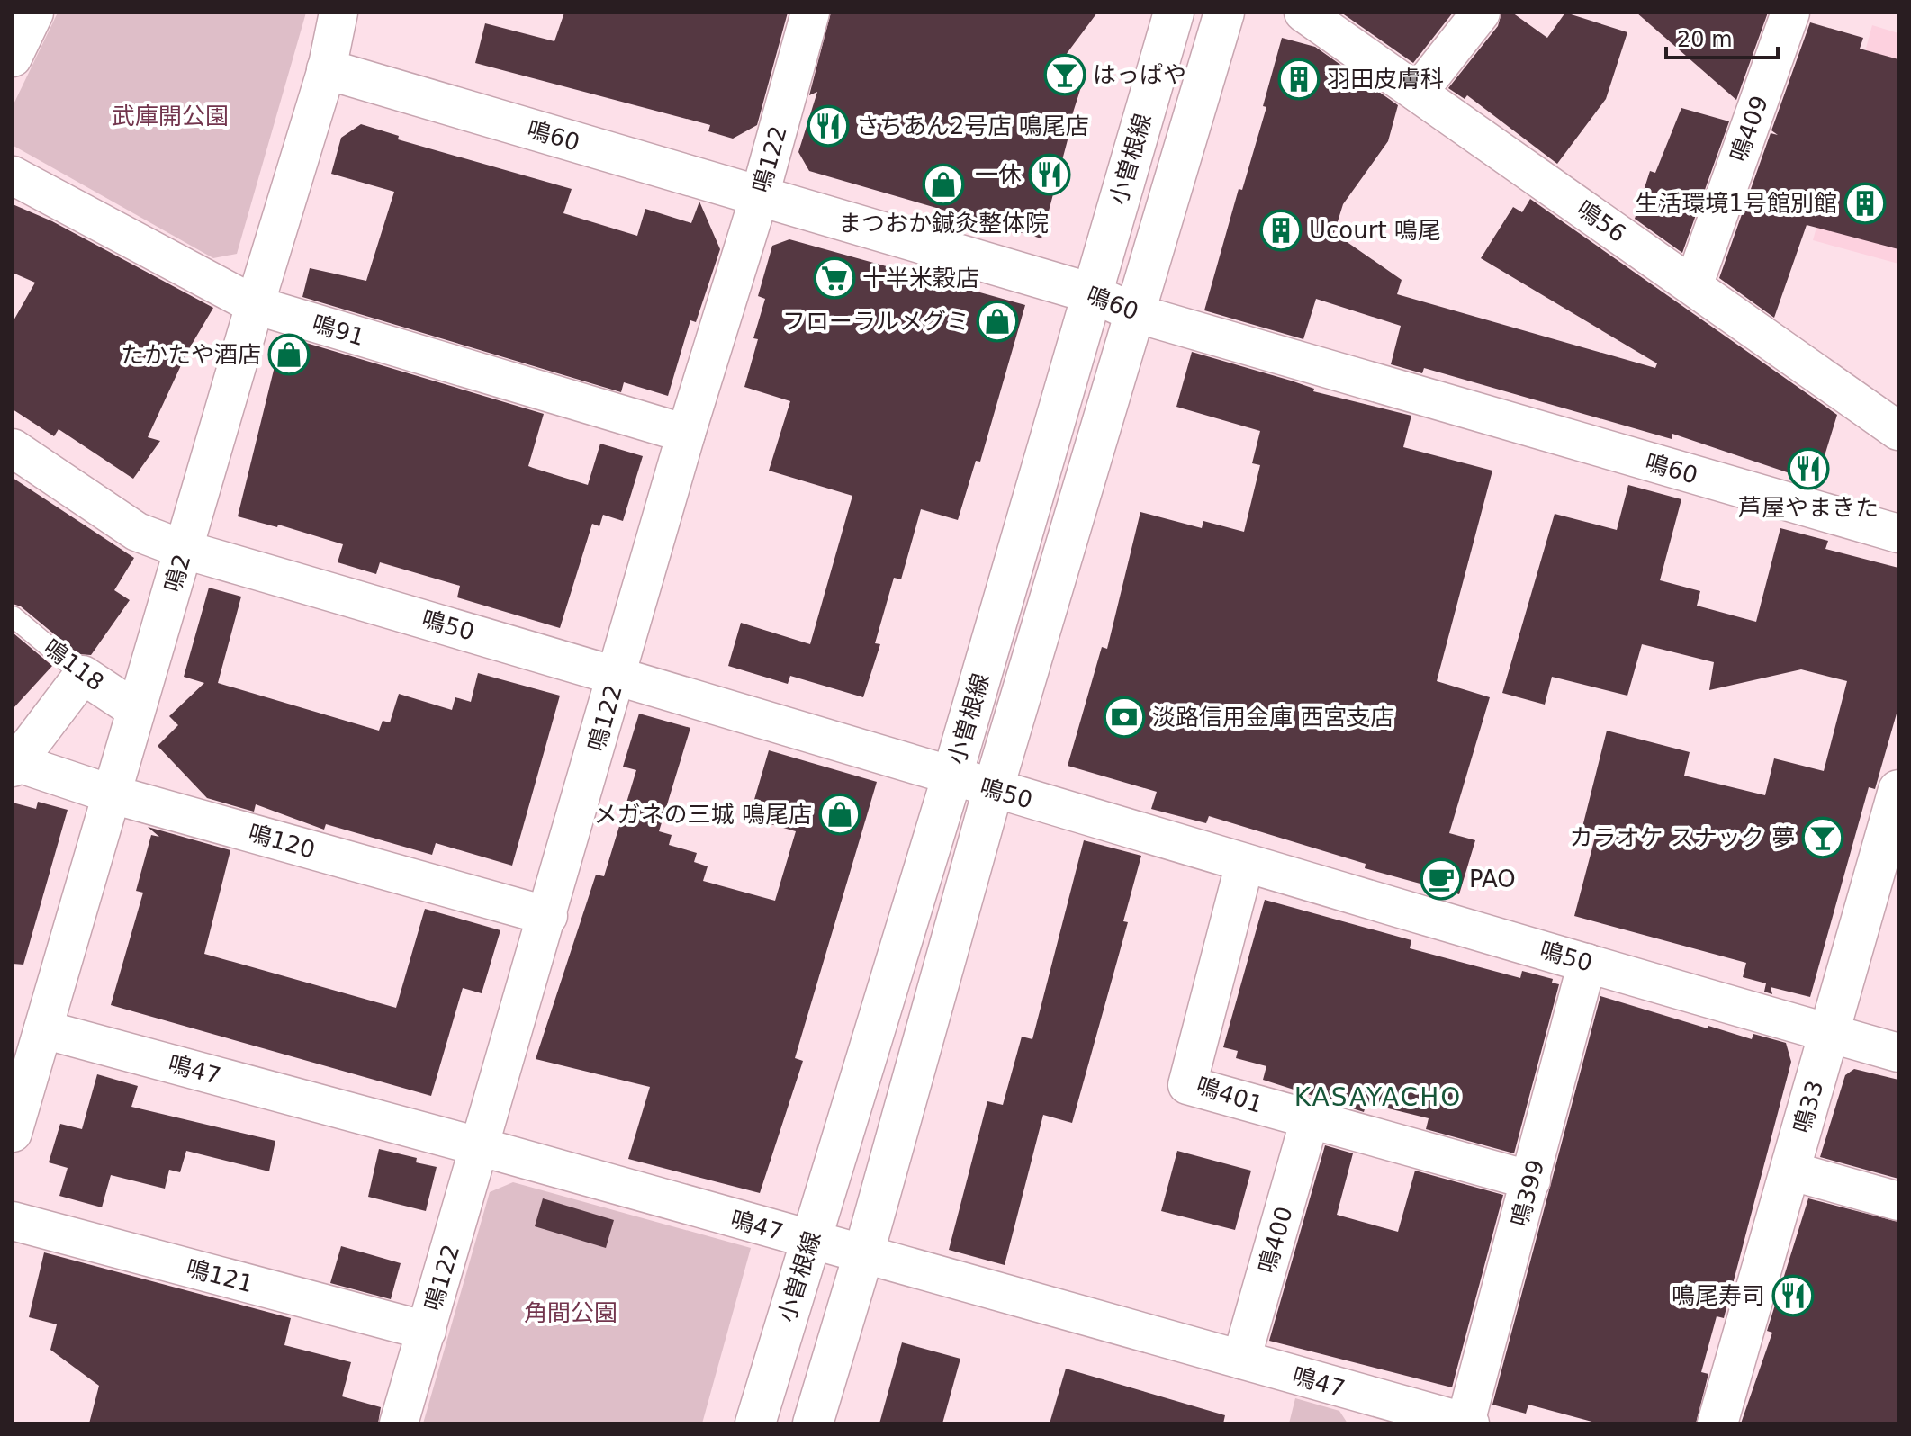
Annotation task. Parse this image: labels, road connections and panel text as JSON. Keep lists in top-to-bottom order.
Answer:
{
  "streets": {
    "street": [
      "鳴409",
      "鳴60",
      "鳴122",
      "小曽根線",
      "鳴56",
      "鳴91",
      "鳴2",
      "鳴50",
      "鳴118",
      "鳴120",
      "鳴47",
      "鳴401",
      "鳴33",
      "鳴399",
      "鳴400",
      "鳴121"
    ]
  },
  "crossings": [
    ["鳴409", "鳴56"],
    ["鳴60", "鳴122"],
    ["鳴60", "小曽根線"],
    ["鳴60", "鳴2"],
    ["鳴122", "鳴91"],
    ["鳴122", "鳴50"],
    ["鳴122", "鳴120"],
    ["鳴122", "鳴47"],
    ["鳴122", "鳴121"],
    ["小曽根線", "鳴50"],
    ["小曽根線", "鳴47"],
    ["鳴91", "鳴2"],
    ["鳴2", "鳴50"],
    ["鳴2", "鳴118"],
    ["鳴2", "鳴120"],
    ["鳴2", "鳴47"],
    ["鳴50", "鳴401"],
    ["鳴50", "鳴33"],
    ["鳴50", "鳴399"],
    ["鳴47", "鳴399"],
    ["鳴47", "鳴400"],
    ["鳴401", "鳴399"],
    ["鳴401", "鳴400"]
  ],
  "districts": ["KASAYACHO"],
  "parks": ["武庫開公園", "角間公園"],
  "places": {
    "bar": ["はっぱや", "カラオケ スナック 夢"],
    "building": ["羽田皮膚科", "生活環境1号館別館", "Ucourt 鳴尾"],
    "restaurant": [
      "さちあん2号店 鳴尾店",
      "一休",
      "芦屋やまきた",
      "鳴尾寿司"
    ],
    "shop": [
      "まつおか鍼灸整体院",
      "フローラルメグミ",
      "たかたや酒店",
      "メガネの三城 鳴尾店"
    ],
    "supermarket": ["十半米穀店"],
    "bank": ["淡路信用金庫 西宮支店"],
    "cafe": ["PAO"]
  },
  "scale_bar": "20 m"
}
